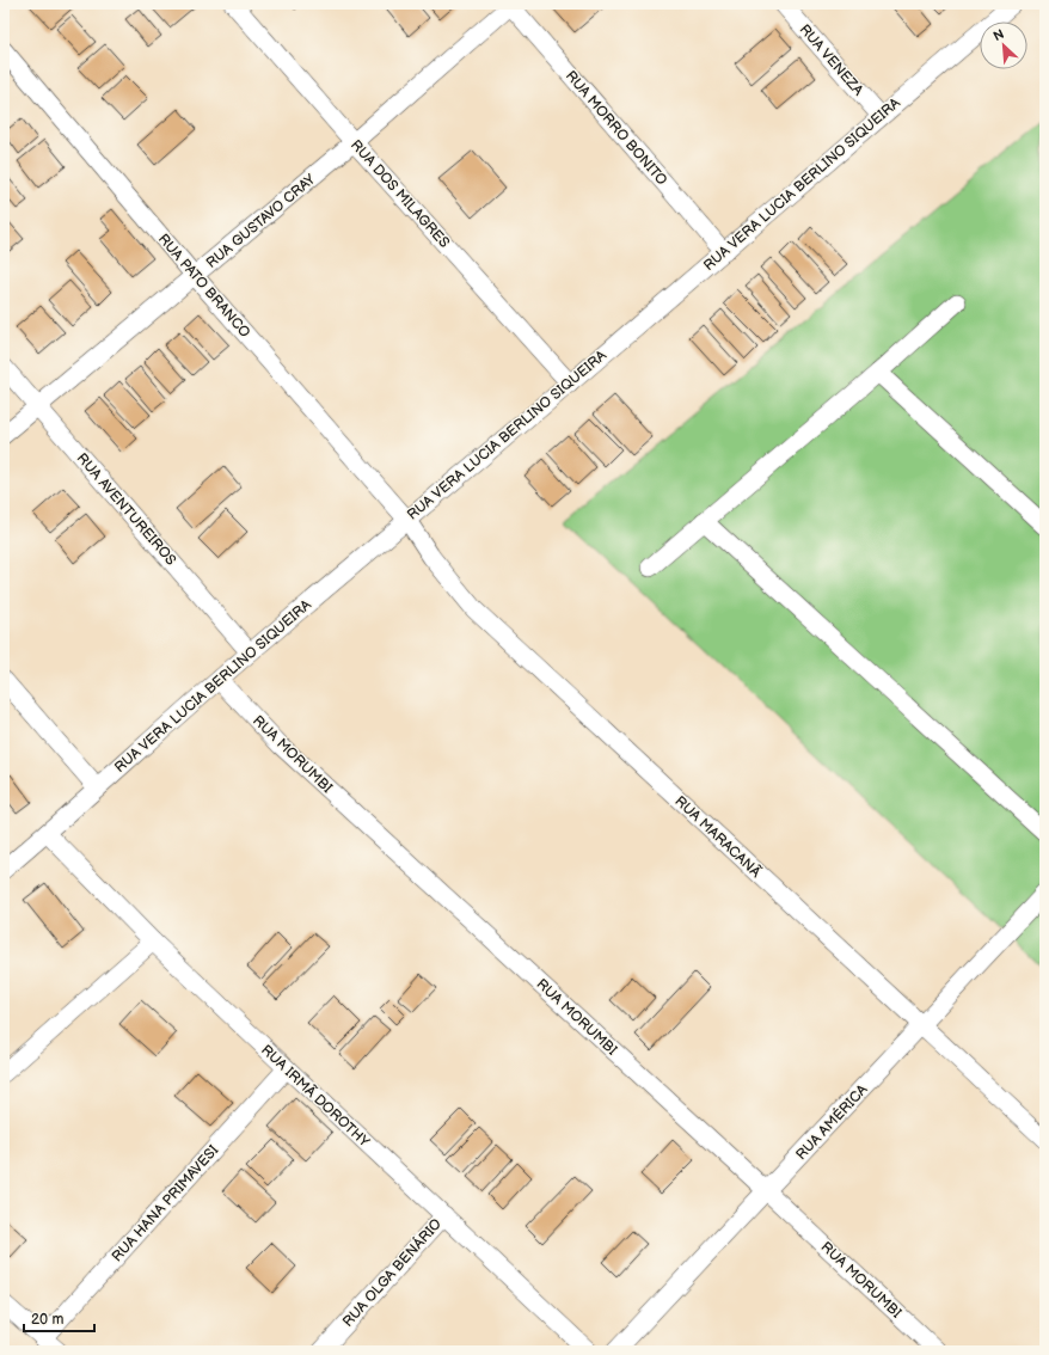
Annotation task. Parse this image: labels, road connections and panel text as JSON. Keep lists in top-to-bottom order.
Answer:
{
  "streets": {
    "street": [
      "RUA VENEZA",
      "RUA MORRO BONITO",
      "RUA VERA LUCIA BERLINO SIQUEIRA",
      "RUA DOS MILAGRES",
      "RUA GUSTAVO CRAY",
      "RUA PATO BRANCO",
      "RUA AVENTUREIROS",
      "RUA MORUMBI",
      "RUA MARACANÃ",
      "RUA IRMÃ DOROTHY",
      "RUA AMÉRICA",
      "RUA HANA PRIMAVESI",
      "RUA OLGA BENÁRIO"
    ]
  },
  "crossings": [
    ["RUA VENEZA", "RUA VERA LUCIA BERLINO SIQUEIRA"],
    ["RUA MORRO BONITO", "RUA VERA LUCIA BERLINO SIQUEIRA"],
    ["RUA MORRO BONITO", "RUA GUSTAVO CRAY"],
    ["RUA VERA LUCIA BERLINO SIQUEIRA", "RUA DOS MILAGRES"],
    ["RUA VERA LUCIA BERLINO SIQUEIRA", "RUA PATO BRANCO"],
    ["RUA VERA LUCIA BERLINO SIQUEIRA", "RUA AVENTUREIROS"],
    ["RUA VERA LUCIA BERLINO SIQUEIRA", "RUA MORUMBI"],
    ["RUA VERA LUCIA BERLINO SIQUEIRA", "RUA MARACANÃ"],
    ["RUA VERA LUCIA BERLINO SIQUEIRA", "RUA IRMÃ DOROTHY"],
    ["RUA DOS MILAGRES", "RUA GUSTAVO CRAY"],
    ["RUA GUSTAVO CRAY", "RUA PATO BRANCO"],
    ["RUA GUSTAVO CRAY", "RUA AVENTUREIROS"],
    ["RUA PATO BRANCO", "RUA MARACANÃ"],
    ["RUA MORUMBI", "RUA AMÉRICA"],
    ["RUA MARACANÃ", "RUA AMÉRICA"],
    ["RUA IRMÃ DOROTHY", "RUA HANA PRIMAVESI"],
    ["RUA IRMÃ DOROTHY", "RUA OLGA BENÁRIO"]
  ],
  "scale_bar": "20 m",
  "north": "top left"
}
